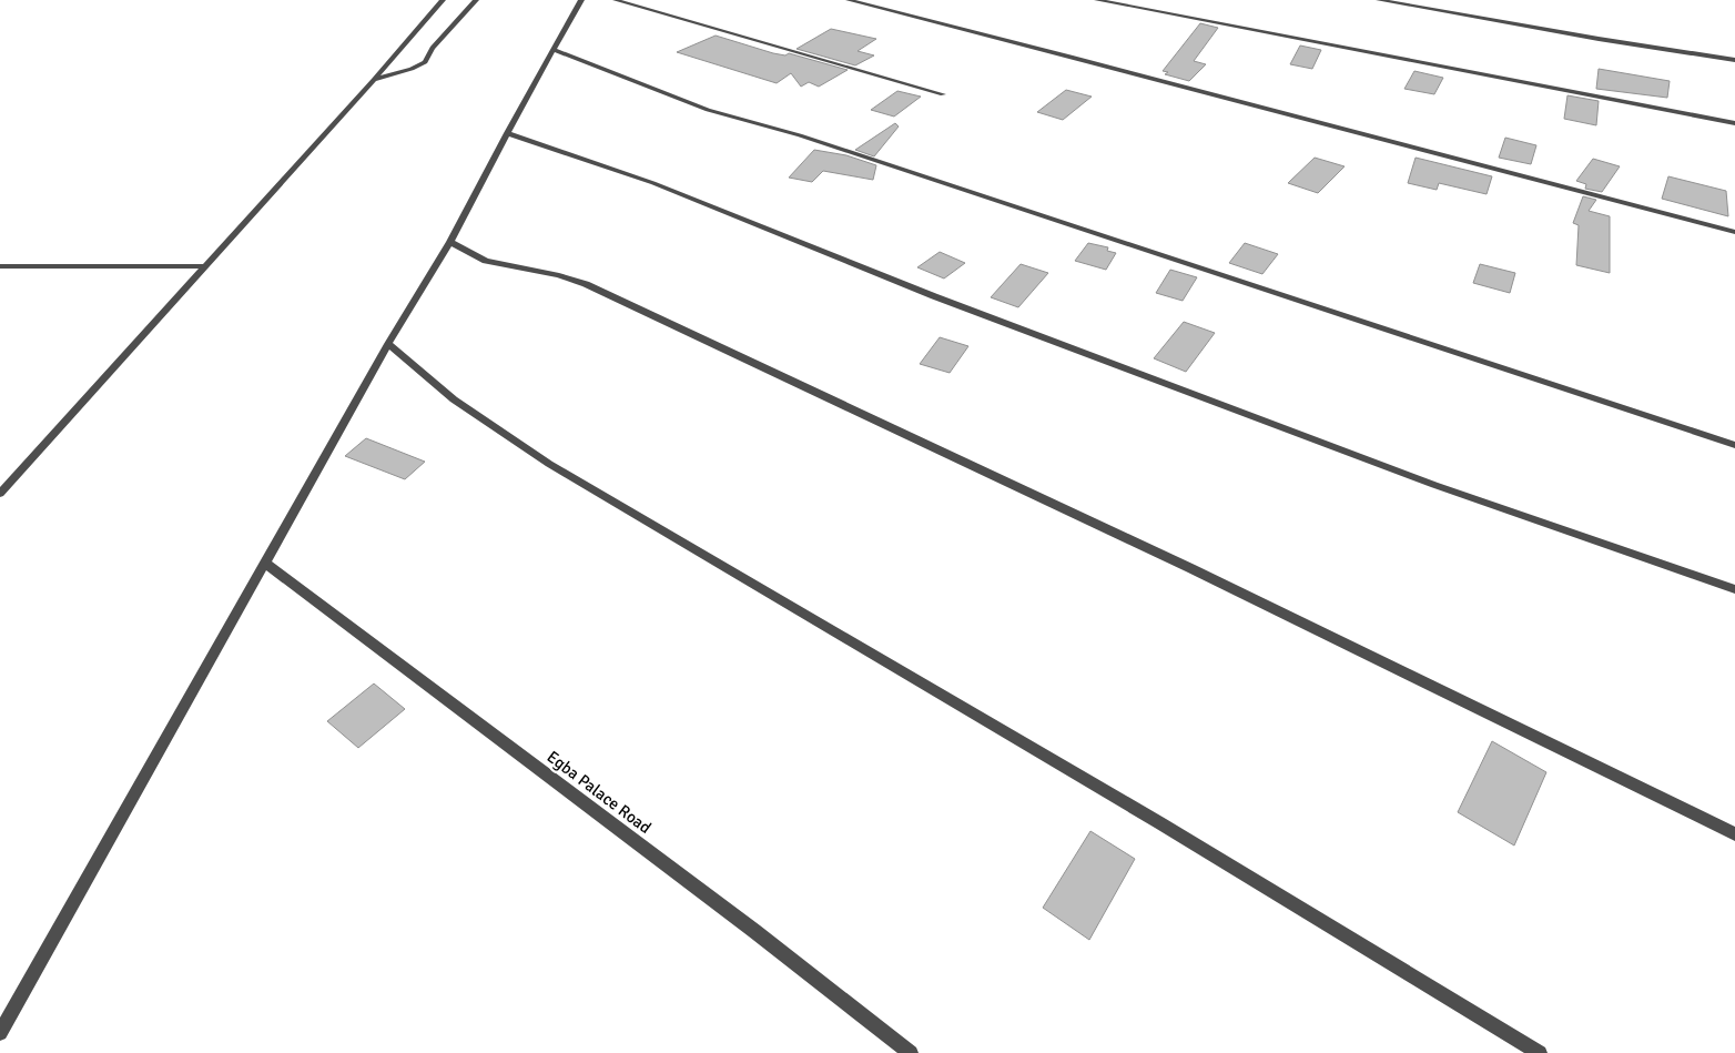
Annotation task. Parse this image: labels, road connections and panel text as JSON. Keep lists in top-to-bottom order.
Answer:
{
  "streets": {
    "street": ["Egba Palace Road"]
  }
}
